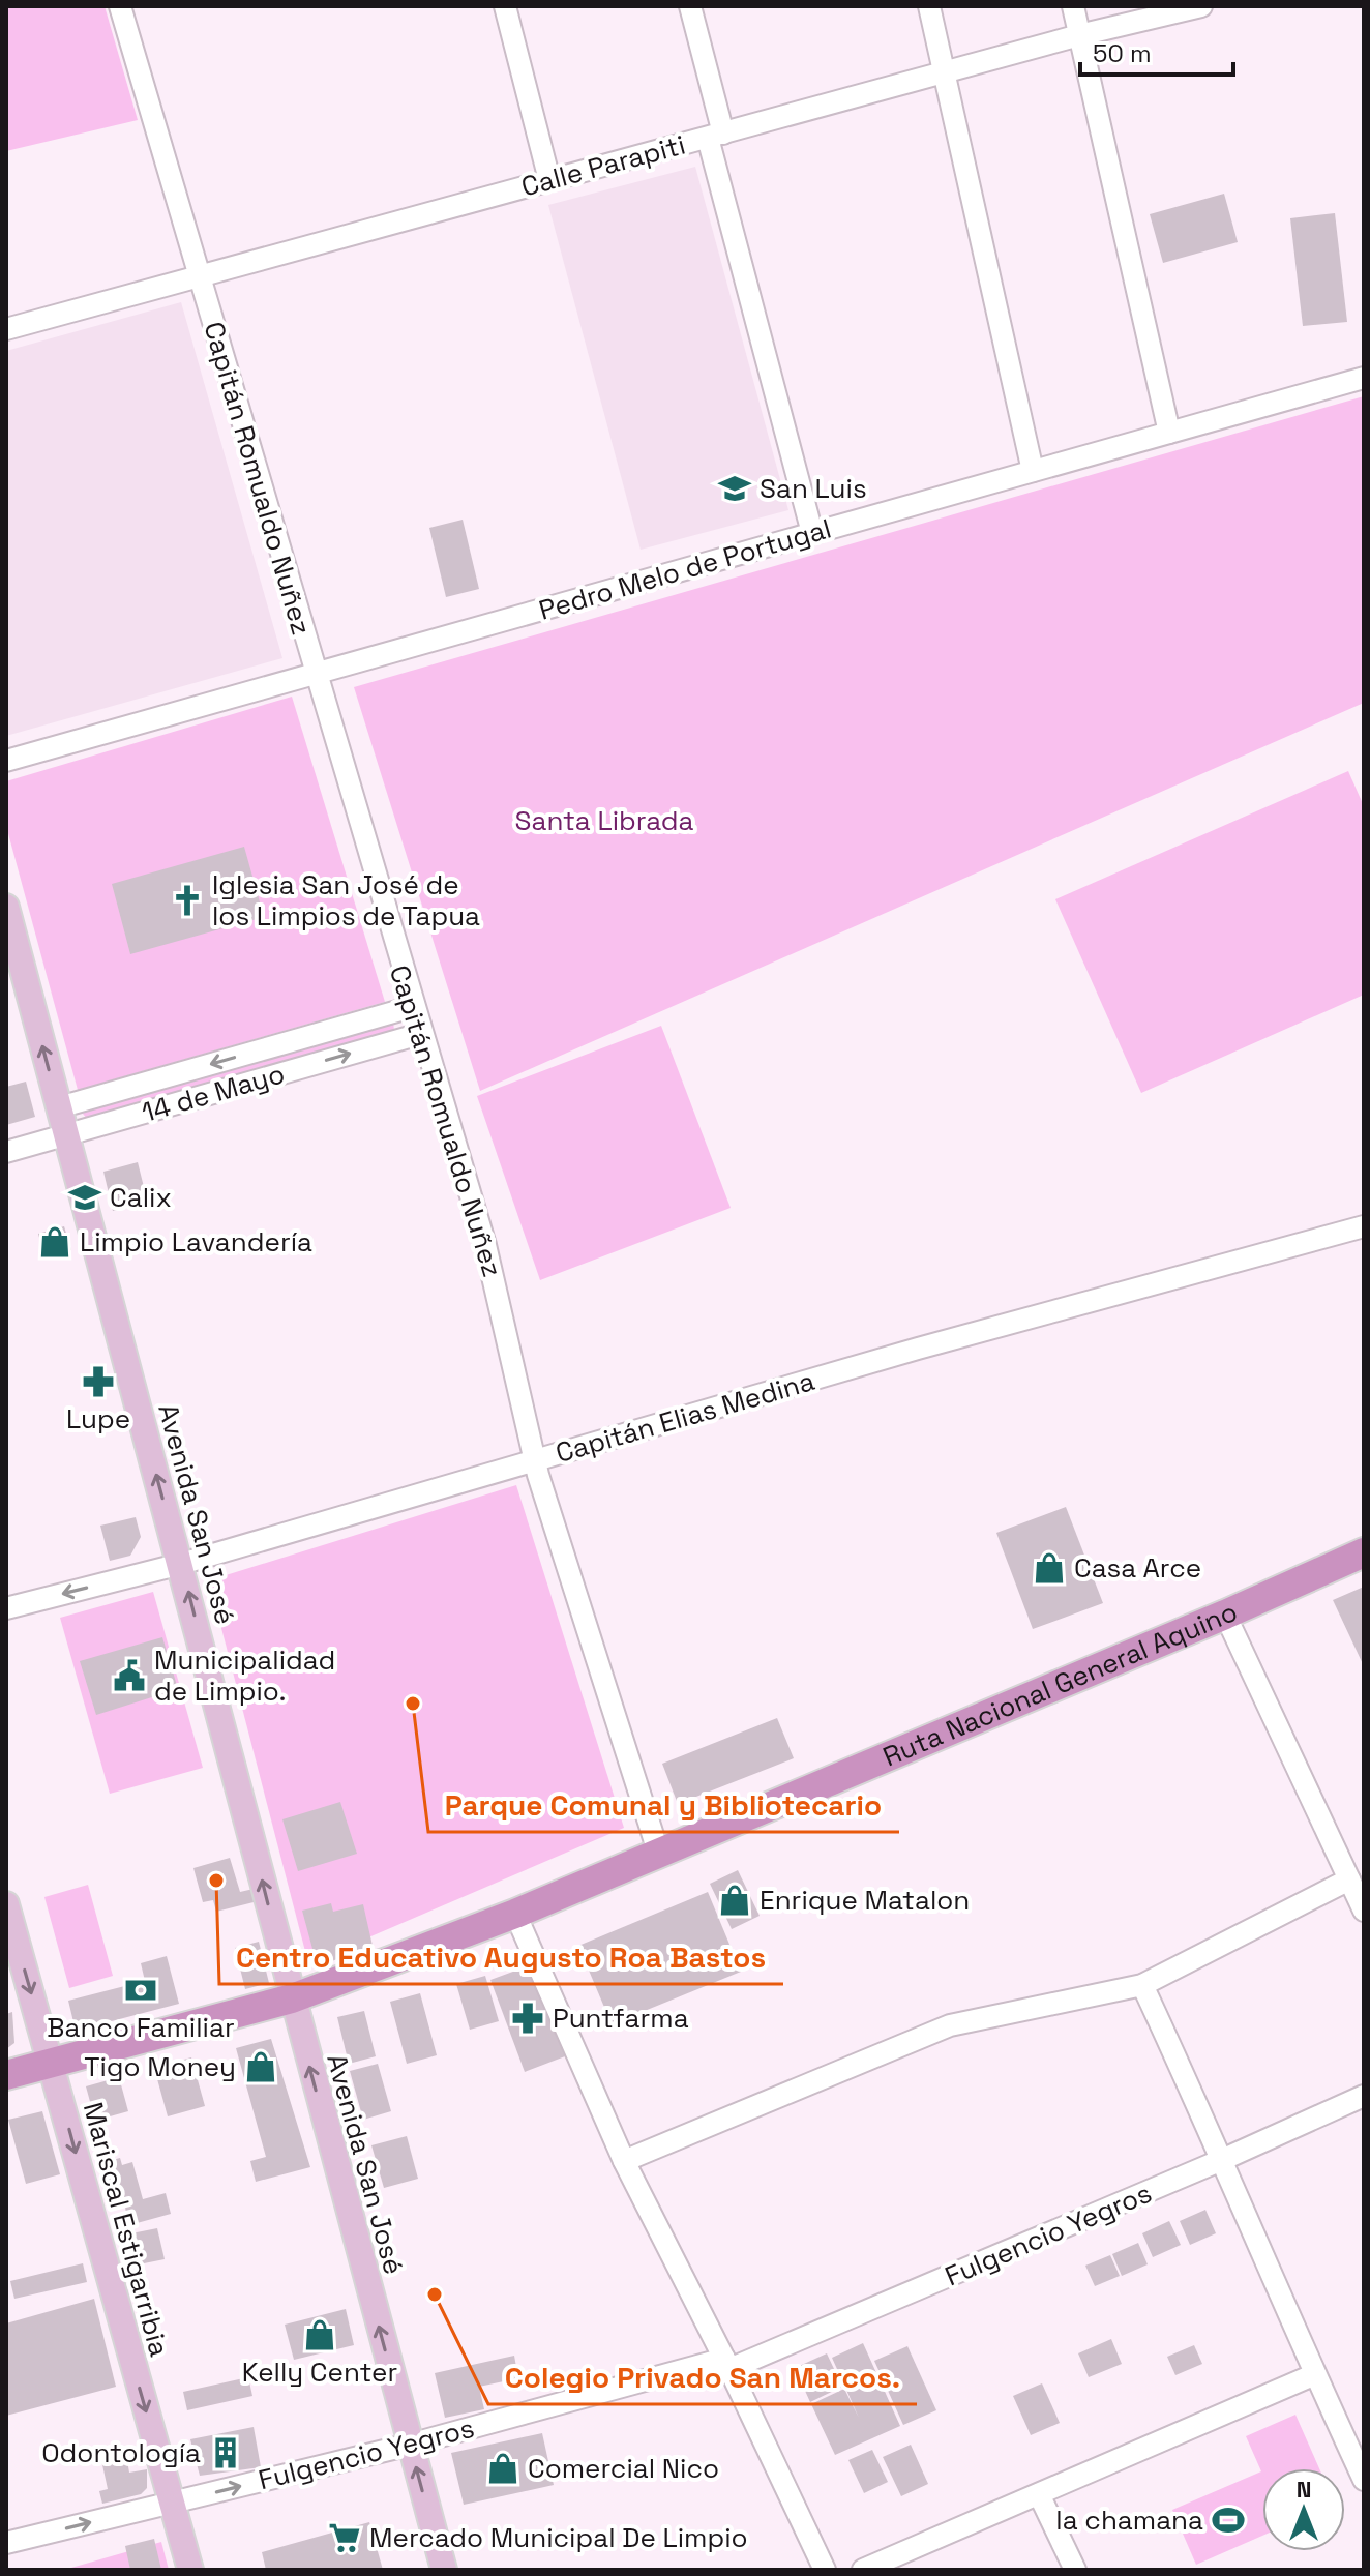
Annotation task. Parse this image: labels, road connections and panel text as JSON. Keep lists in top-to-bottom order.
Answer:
{
  "streets": {
    "highway": ["Ruta Nacional General Aquino"],
    "main road": ["Avenida San José", "Mariscal Estigarribia"],
    "street": [
      "Calle Parapiti",
      "Capitán Romualdo Nuñez",
      "Pedro Melo de Portugal",
      "14 de Mayo",
      "Capitán Elias Medina",
      "Fulgencio Yegros"
    ]
  },
  "crossings": [
    ["Calle Parapiti", "Capitán Romualdo Nuñez"],
    ["Capitán Romualdo Nuñez", "Pedro Melo de Portugal"],
    ["Capitán Romualdo Nuñez", "14 de Mayo"],
    ["Capitán Romualdo Nuñez", "Capitán Elias Medina"],
    ["Capitán Romualdo Nuñez", "Ruta Nacional General Aquino"],
    ["14 de Mayo", "Avenida San José"],
    ["Capitán Elias Medina", "Avenida San José"],
    ["Avenida San José", "Ruta Nacional General Aquino"],
    ["Avenida San José", "Fulgencio Yegros"],
    ["Ruta Nacional General Aquino", "Mariscal Estigarribia"],
    ["Mariscal Estigarribia", "Fulgencio Yegros"]
  ],
  "one_way": ["Avenida San José", "Mariscal Estigarribia"],
  "parks": ["Santa Librada"],
  "places": {
    "school or university": ["San Luis", "Calix"],
    "church": ["Iglesia San José de los Limpios de Tapua"],
    "shop": [
      "Limpio Lavandería",
      "Casa Arce",
      "Enrique Matalon",
      "Tigo Money",
      "Kelly Center",
      "Comercial Nico"
    ],
    "pharmacy": ["Lupe", "Puntfarma"],
    "public building": ["Municipalidad de Limpio."],
    "other": ["Parque Comunal y Bibliotecario", "Centro Educativo Augusto Roa Bastos", "Colegio Privado San Marcos."],
    "bank": ["Banco Familiar"],
    "building": ["Odontología"],
    "sports": ["la chamana"],
    "supermarket": ["Mercado Municipal De Limpio"]
  },
  "scale_bar": "50 m",
  "north": "top"
}
